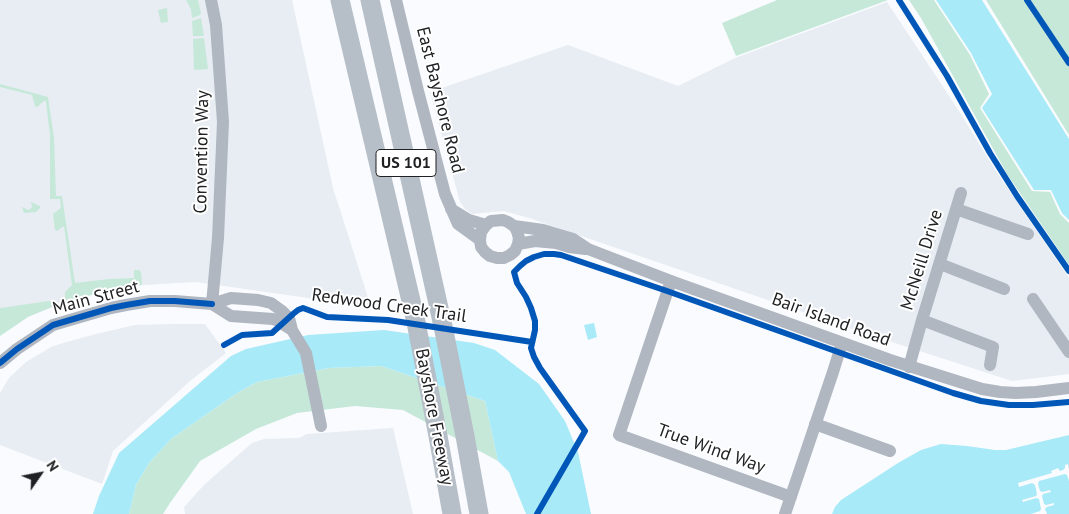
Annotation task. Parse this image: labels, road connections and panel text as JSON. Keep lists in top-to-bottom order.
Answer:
{
  "streets": {
    "highway": ["US 101", "Bayshore Freeway"],
    "street": [
      "East Bayshore Road",
      "Convention Way",
      "McNeill Drive",
      "Main Street",
      "Bair Island Road",
      "True Wind Way"
    ],
    "cycle path": ["Redwood Creek Trail"]
  },
  "crossings": [
    ["East Bayshore Road", "Bair Island Road"],
    ["Convention Way", "Main Street"],
    ["McNeill Drive", "Bair Island Road"],
    ["Bair Island Road", "True Wind Way"]
  ],
  "north": "top right"
}
